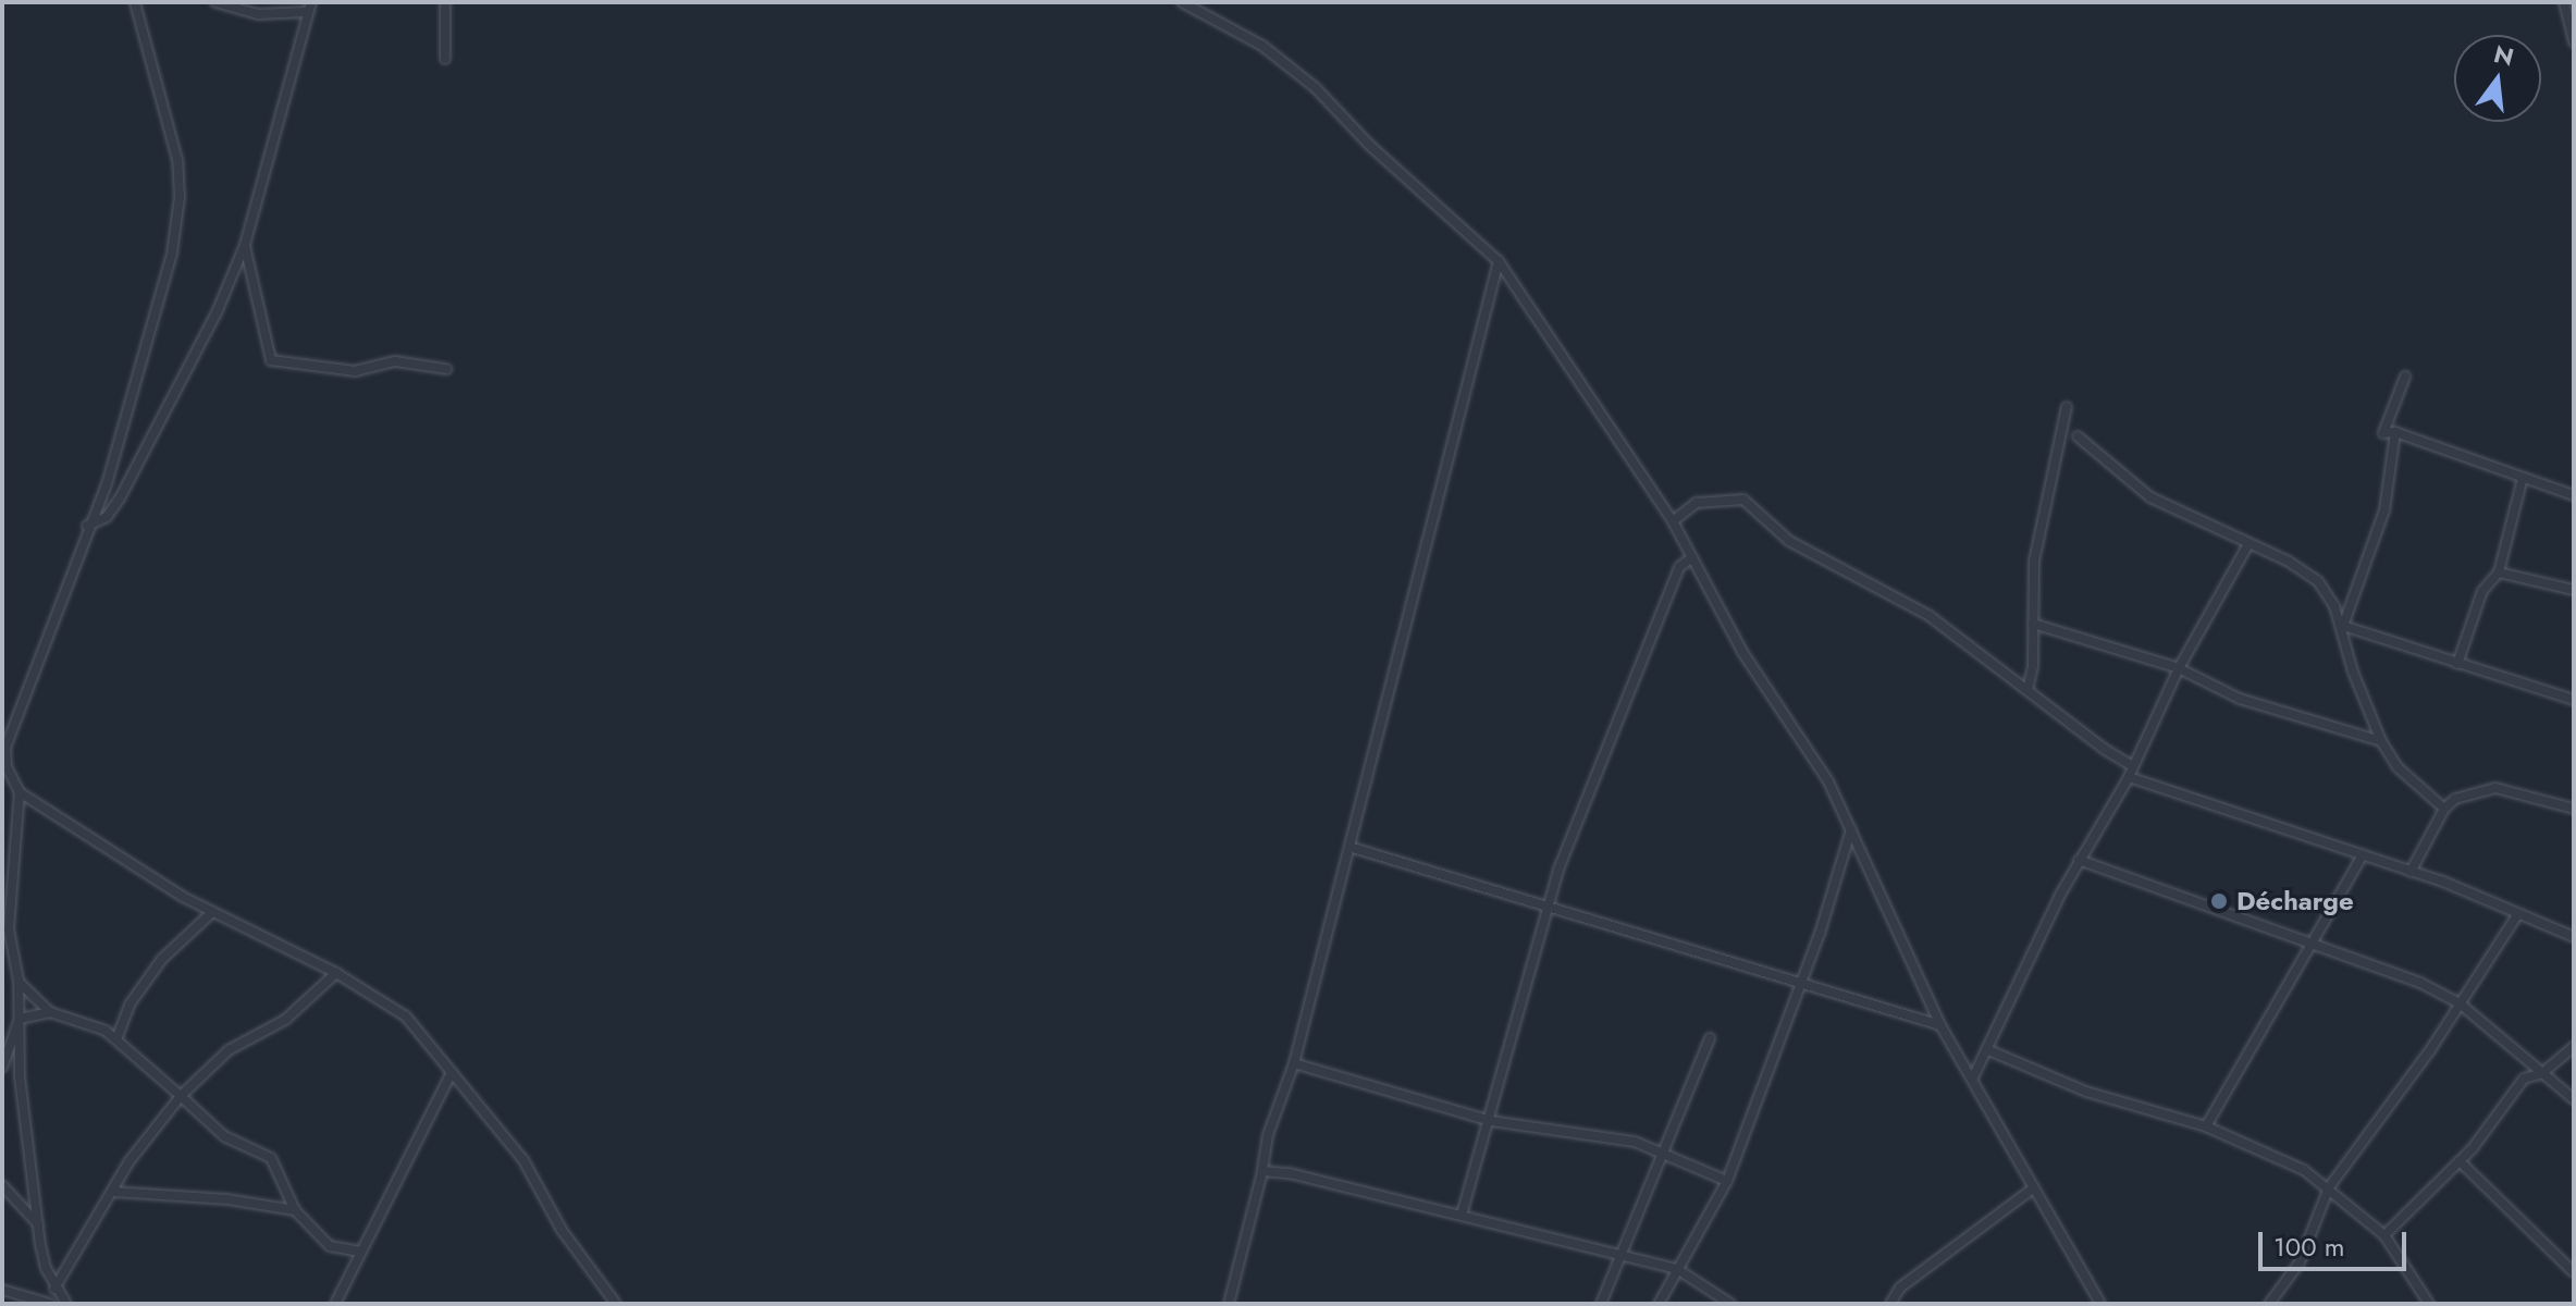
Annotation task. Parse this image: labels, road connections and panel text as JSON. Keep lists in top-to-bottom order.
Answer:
{
  "places": ["Décharge"],
  "scale_bar": "100 m",
  "north": "top"
}
